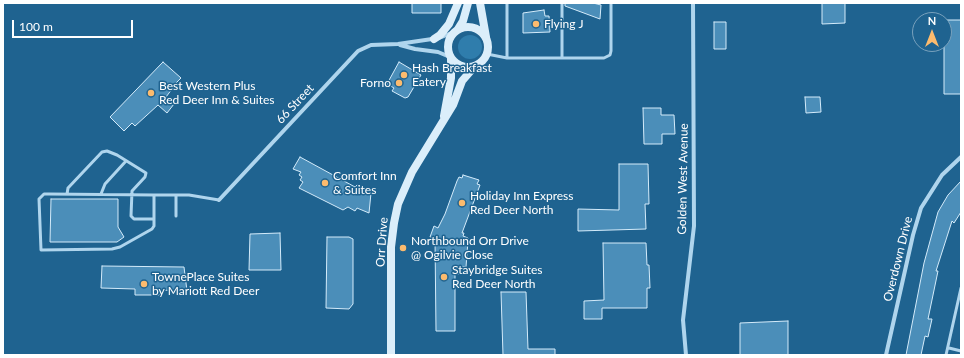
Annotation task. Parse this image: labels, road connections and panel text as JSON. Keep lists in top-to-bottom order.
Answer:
{
  "streets": {
    "street": [
      "66 Street",
      "Golden West Avenue",
      "Orr Drive",
      "Overdown Drive"
    ]
  },
  "crossings": [
    ["66 Street", "Orr Drive"]
  ],
  "places": [
    "Flying J",
    "Hash Breakfast Eatery",
    "Forno",
    "Best Western Plus Red Deer Inn & Suites",
    "Comfort Inn & Suites",
    "Holiday Inn Express Red Deer North",
    "Northbound Orr Drive @ Ogilvie Close",
    "Staybridge Suites Red Deer North",
    "TownePlace Suites by Mariott Red Deer"
  ],
  "scale_bar": "100 m",
  "north": "top"
}
